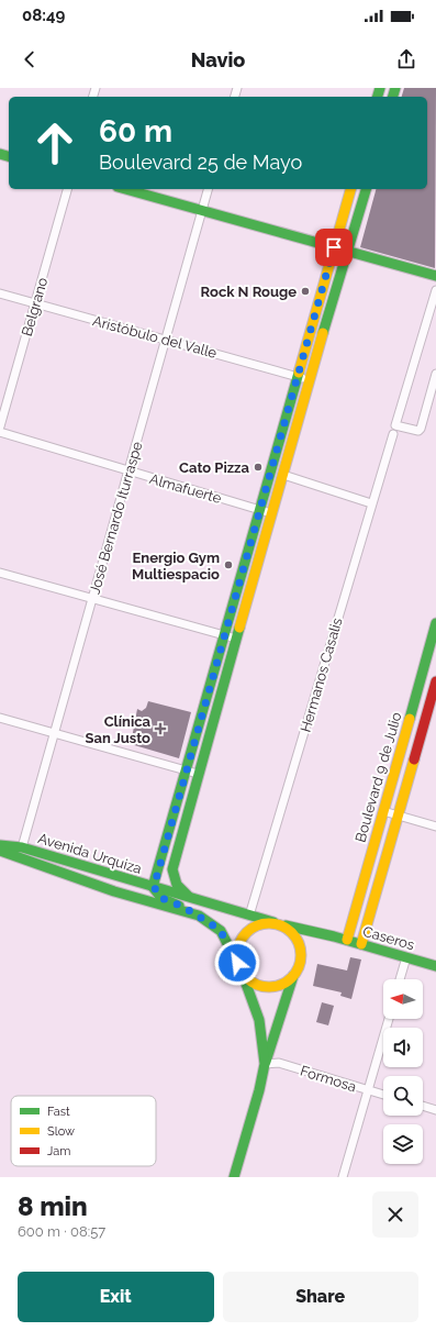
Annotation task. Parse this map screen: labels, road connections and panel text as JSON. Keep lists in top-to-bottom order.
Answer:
{
  "streets": {
    "main road": ["Boulevard 9 de Julio", "Avenida Urquiza", "Caseros"],
    "street": [
      "Belgrano",
      "Aristóbulo del Valle",
      "Almafuerte",
      "José Bernardo Iturraspe",
      "Hermanos Casalis",
      "Formosa"
    ]
  },
  "crossings": [
    ["Belgrano", "Aristóbulo del Valle"],
    ["Aristóbulo del Valle", "José Bernardo Iturraspe"],
    ["Almafuerte", "José Bernardo Iturraspe"],
    ["José Bernardo Iturraspe", "Avenida Urquiza"],
    ["Hermanos Casalis", "Avenida Urquiza"],
    ["Boulevard 9 de Julio", "Caseros"],
    ["Avenida Urquiza", "Caseros"]
  ],
  "places": {
    "other": ["Rock N Rouge", "Cato Pizza", "Energio Gym Multiespacio"],
    "health": ["Clínica San Justo"]
  },
  "legend": ["Fast", "Slow", "Jam"],
  "north": "left",
  "page": {
    "status": "08:49",
    "header": "Navio",
    "turn": ["60 m", "Boulevard 25 de Mayo"],
    "heading": ["8 min", "600 m · 08:57"],
    "buttons": ["Exit", "Share"]
  }
}
